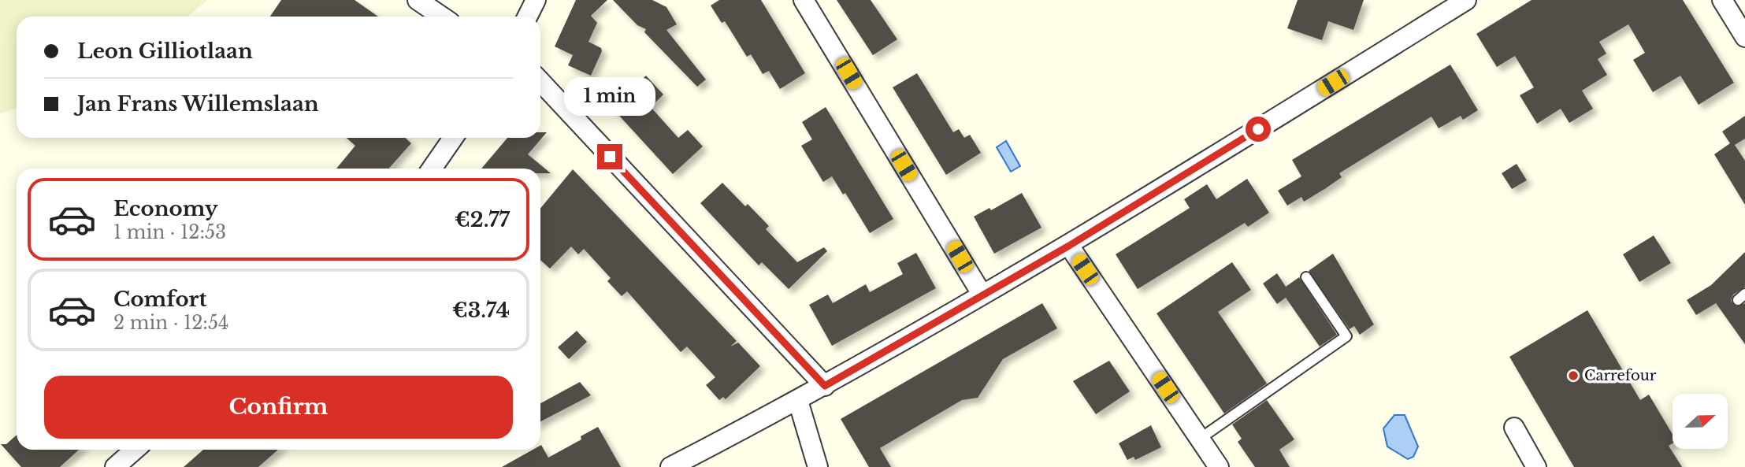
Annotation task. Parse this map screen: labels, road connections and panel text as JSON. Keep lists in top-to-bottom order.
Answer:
{
  "places": ["Carrefour"],
  "north": "right",
  "page": {
    "banner": ["Leon Gilliotlaan", "Jan Frans Willemslaan"],
    "bubble": "1 min",
    "list": [
      {
        "name": "Economy",
        "note": "1 min · 12:53",
        "value": "€2.77"
      },
      {
        "name": "Comfort",
        "note": "2 min · 12:54",
        "value": "€3.74"
      }
    ],
    "buttons": "Confirm"
  }
}
